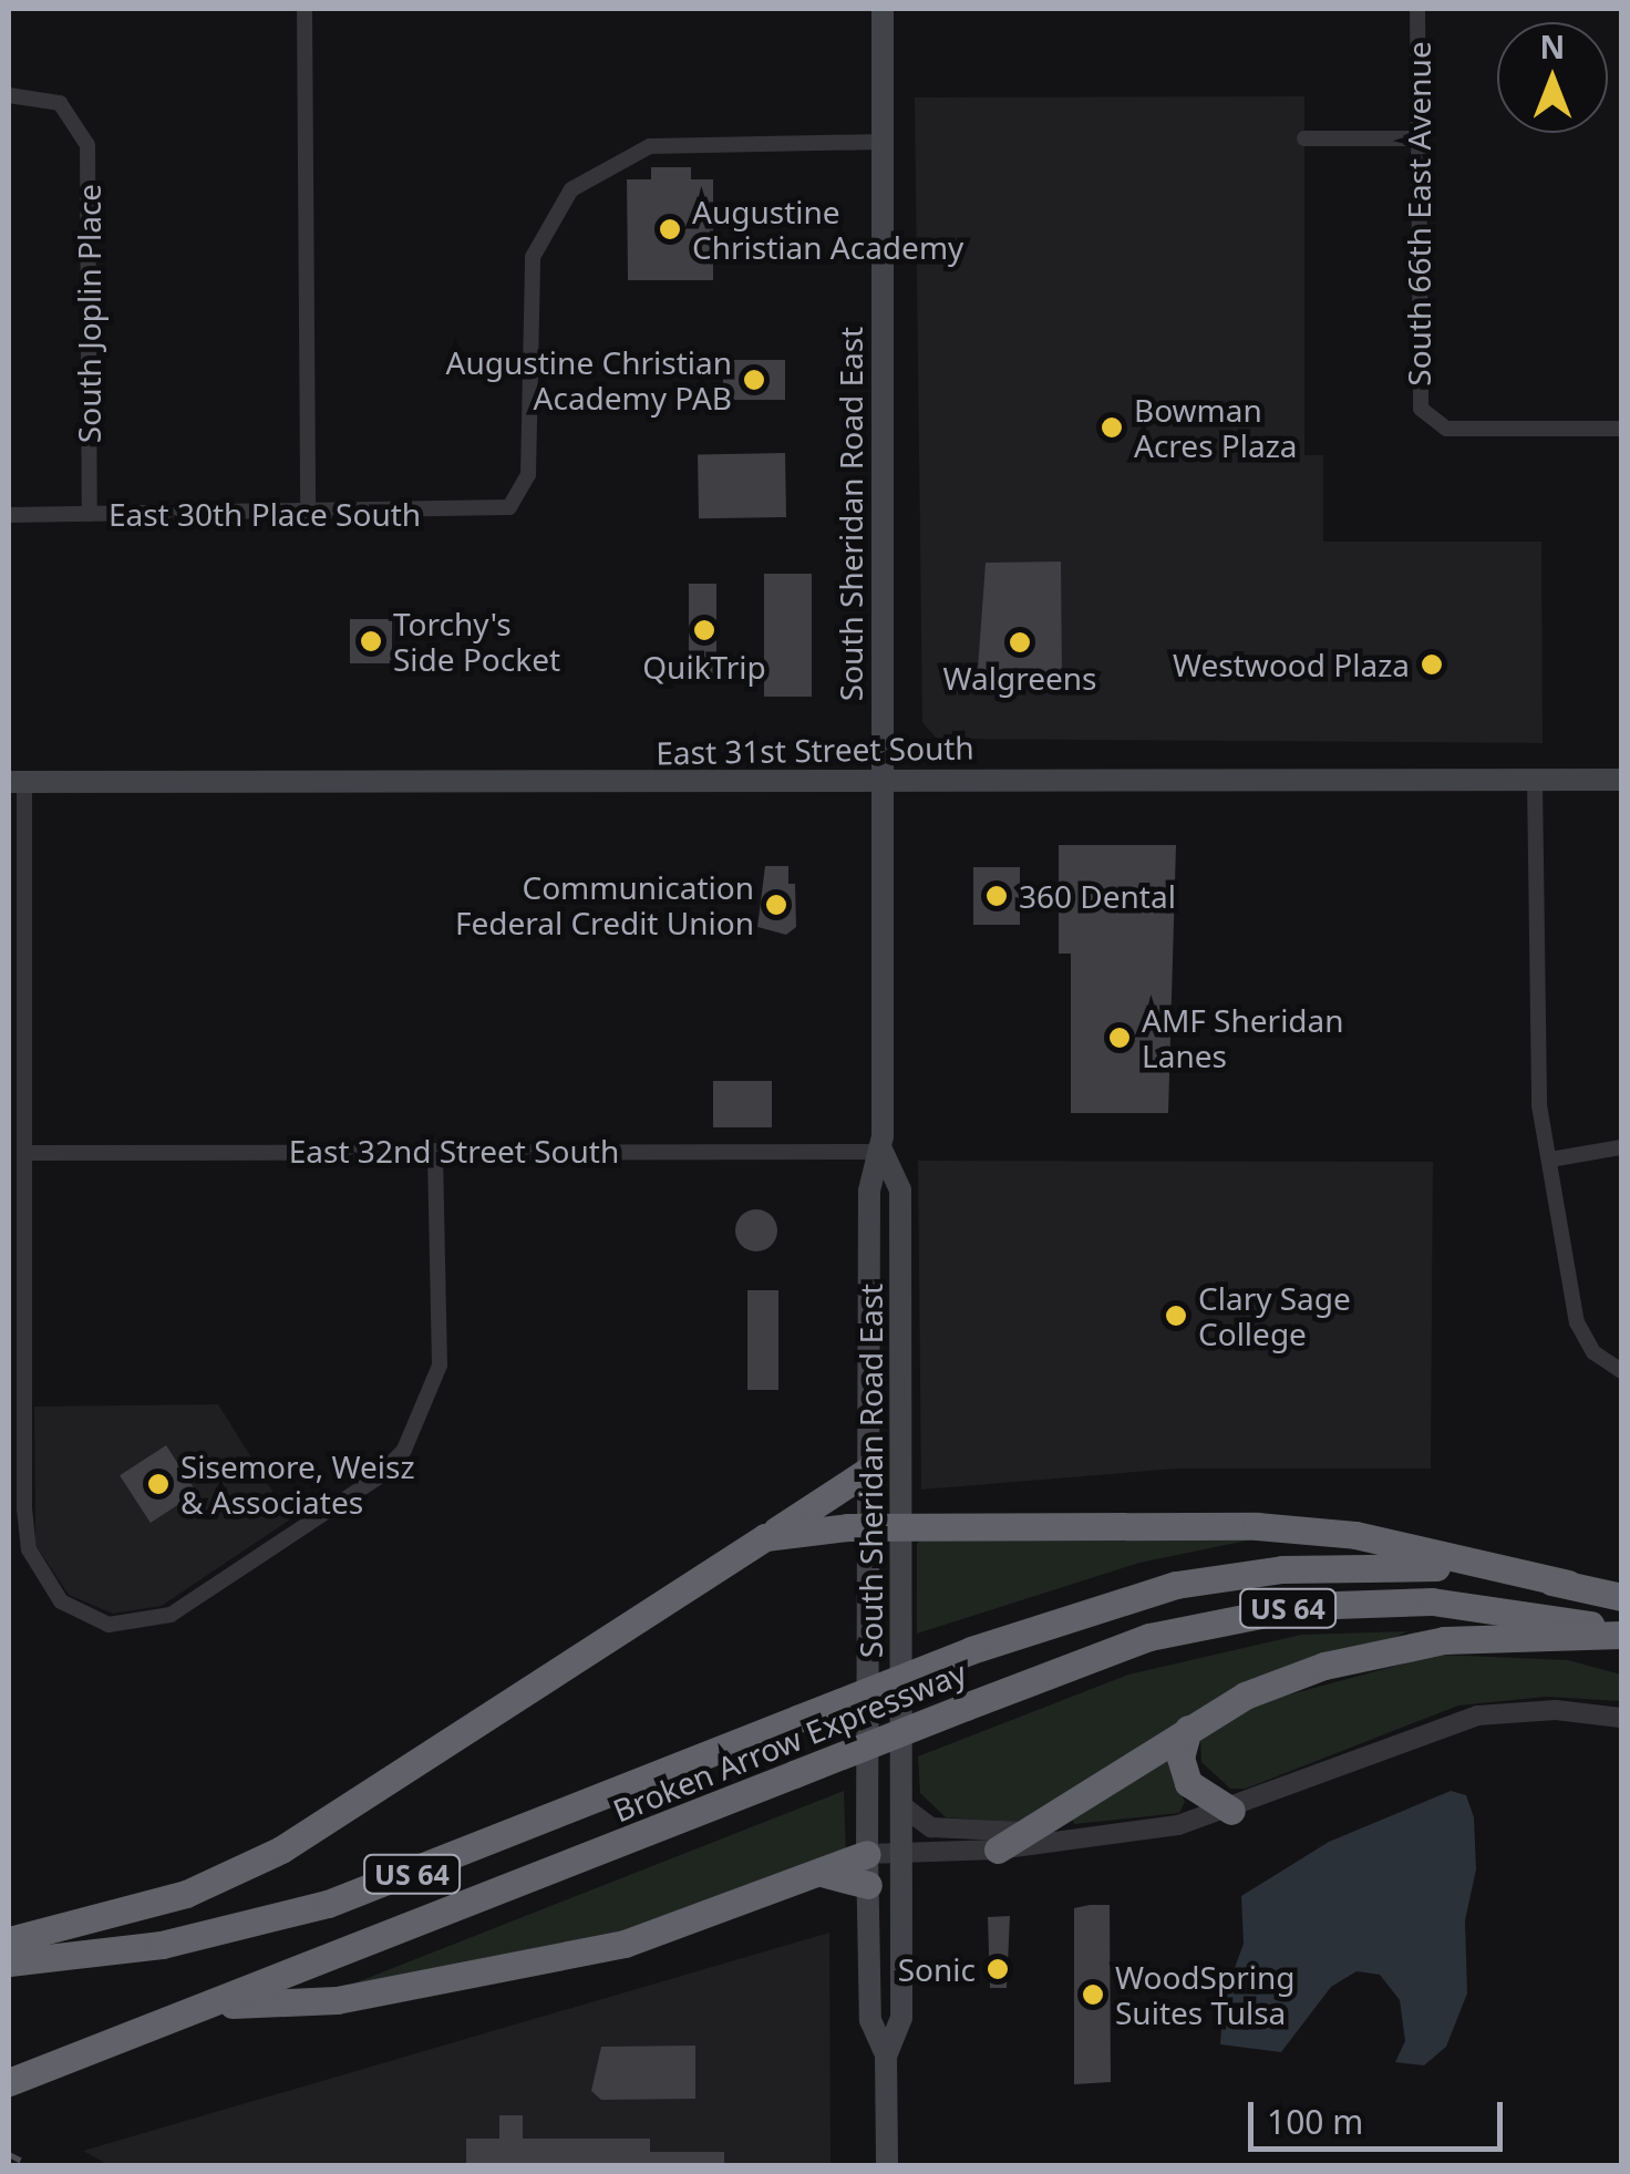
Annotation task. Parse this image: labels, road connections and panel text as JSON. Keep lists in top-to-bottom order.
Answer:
{
  "streets": {
    "highway": ["US 64", "Broken Arrow Expressway"],
    "main road": ["South Sheridan Road East", "East 31st Street South"],
    "street": [
      "South 66th East Avenue",
      "South Joplin Place",
      "East 30th Place South",
      "East 32nd Street South"
    ]
  },
  "crossings": [
    ["South Joplin Place", "East 30th Place South"],
    ["East 30th Place South", "South Sheridan Road East"],
    ["South Sheridan Road East", "East 31st Street South"],
    ["South Sheridan Road East", "East 32nd Street South"]
  ],
  "places": [
    "Augustine Christian Academy",
    "Augustine Christian Academy PAB",
    "Bowman Acres Plaza",
    "QuikTrip",
    "Torchy's Side Pocket",
    "Walgreens",
    "Westwood Plaza",
    "360 Dental",
    "Communication Federal Credit Union",
    "AMF Sheridan Lanes",
    "Clary Sage College",
    "Sisemore, Weisz & Associates",
    "Sonic",
    "WoodSpring Suites Tulsa"
  ],
  "scale_bar": "100 m",
  "north": "top"
}
